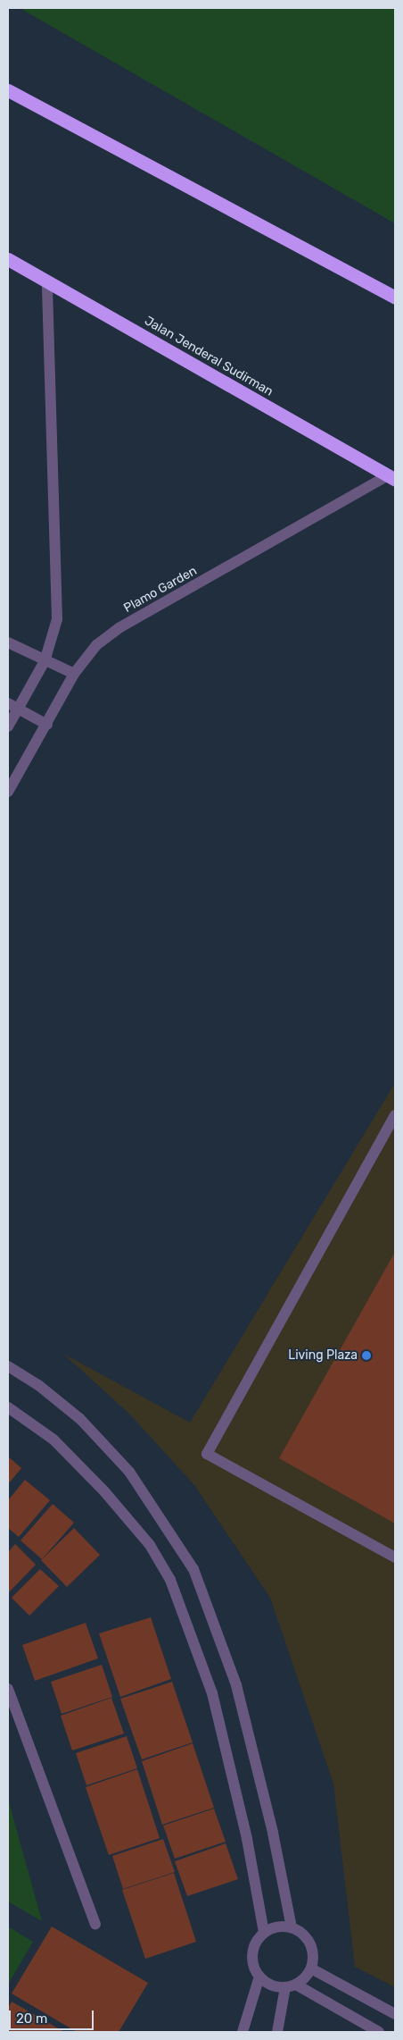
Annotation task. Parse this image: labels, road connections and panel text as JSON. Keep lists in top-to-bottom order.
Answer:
{
  "streets": {
    "highway": ["Jalan Jenderal Sudirman"],
    "street": ["Plamo Garden"]
  },
  "crossings": [
    ["Jalan Jenderal Sudirman", "Plamo Garden"]
  ],
  "places": ["Living Plaza"],
  "scale_bar": "20 m"
}
